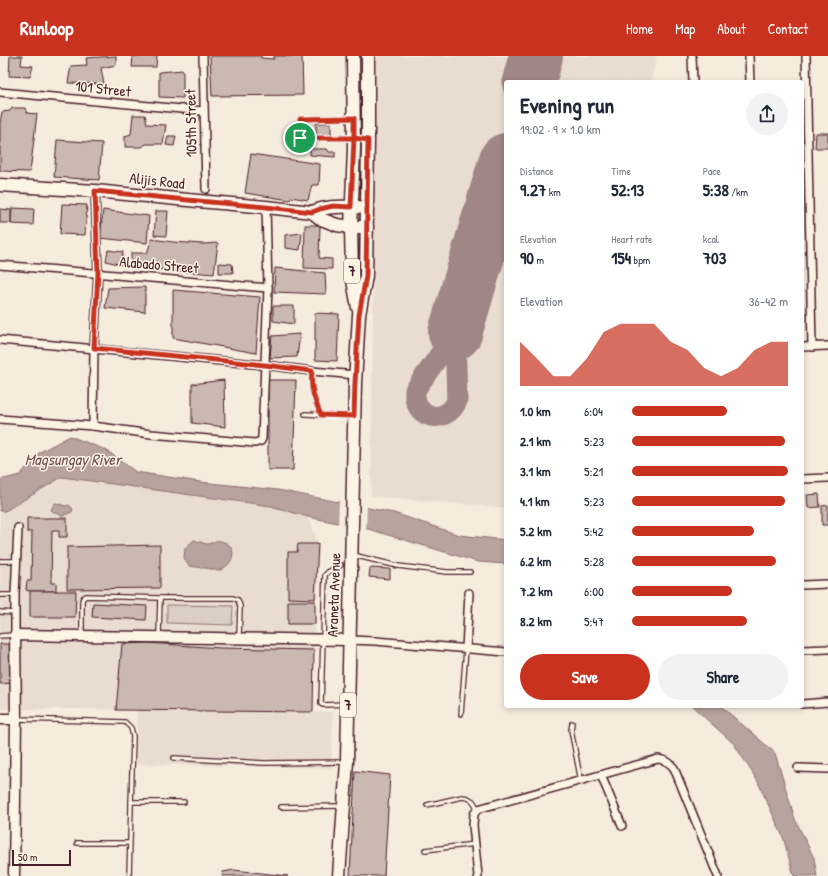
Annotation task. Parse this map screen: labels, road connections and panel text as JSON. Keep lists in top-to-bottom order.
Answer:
{
  "streets": {
    "main road": ["Alijis Road", "7", "Araneta Avenue"],
    "street": ["101 Street", "105th Street", "Alabado Street"]
  },
  "crossings": [
    ["101 Street", "105th Street"],
    ["Alijis Road", "Araneta Avenue"]
  ],
  "water": ["Magsungay River"],
  "scale_bar": "50 m",
  "page": {
    "header": "Runloop",
    "nav": [
      "Home",
      "Map",
      "About",
      "Contact"
    ],
    "heading": ["Evening run", "19:02 · 9 × 1.0 km"],
    "stats": [
      ["Distance", "9.27 km"],
      ["Time", "52:13"],
      ["Pace", "5:38 /km"],
      ["Elevation", "90 m"],
      ["Heart rate", "154 bpm"],
      ["kcal", "703"]
    ],
    "chart": ["Elevation", "36–42 m"],
    "list": [
      {
        "name": "1.0 km",
        "note": "6:04"
      },
      {
        "name": "2.1 km",
        "note": "5:23"
      },
      {
        "name": "3.1 km",
        "note": "5:21"
      },
      {
        "name": "4.1 km",
        "note": "5:23"
      },
      {
        "name": "5.2 km",
        "note": "5:42"
      },
      {
        "name": "6.2 km",
        "note": "5:28"
      },
      {
        "name": "7.2 km",
        "note": "6:00"
      },
      {
        "name": "8.2 km",
        "note": "5:47"
      }
    ],
    "buttons": ["Save", "Share"],
    "scale": "50 m"
  }
}
